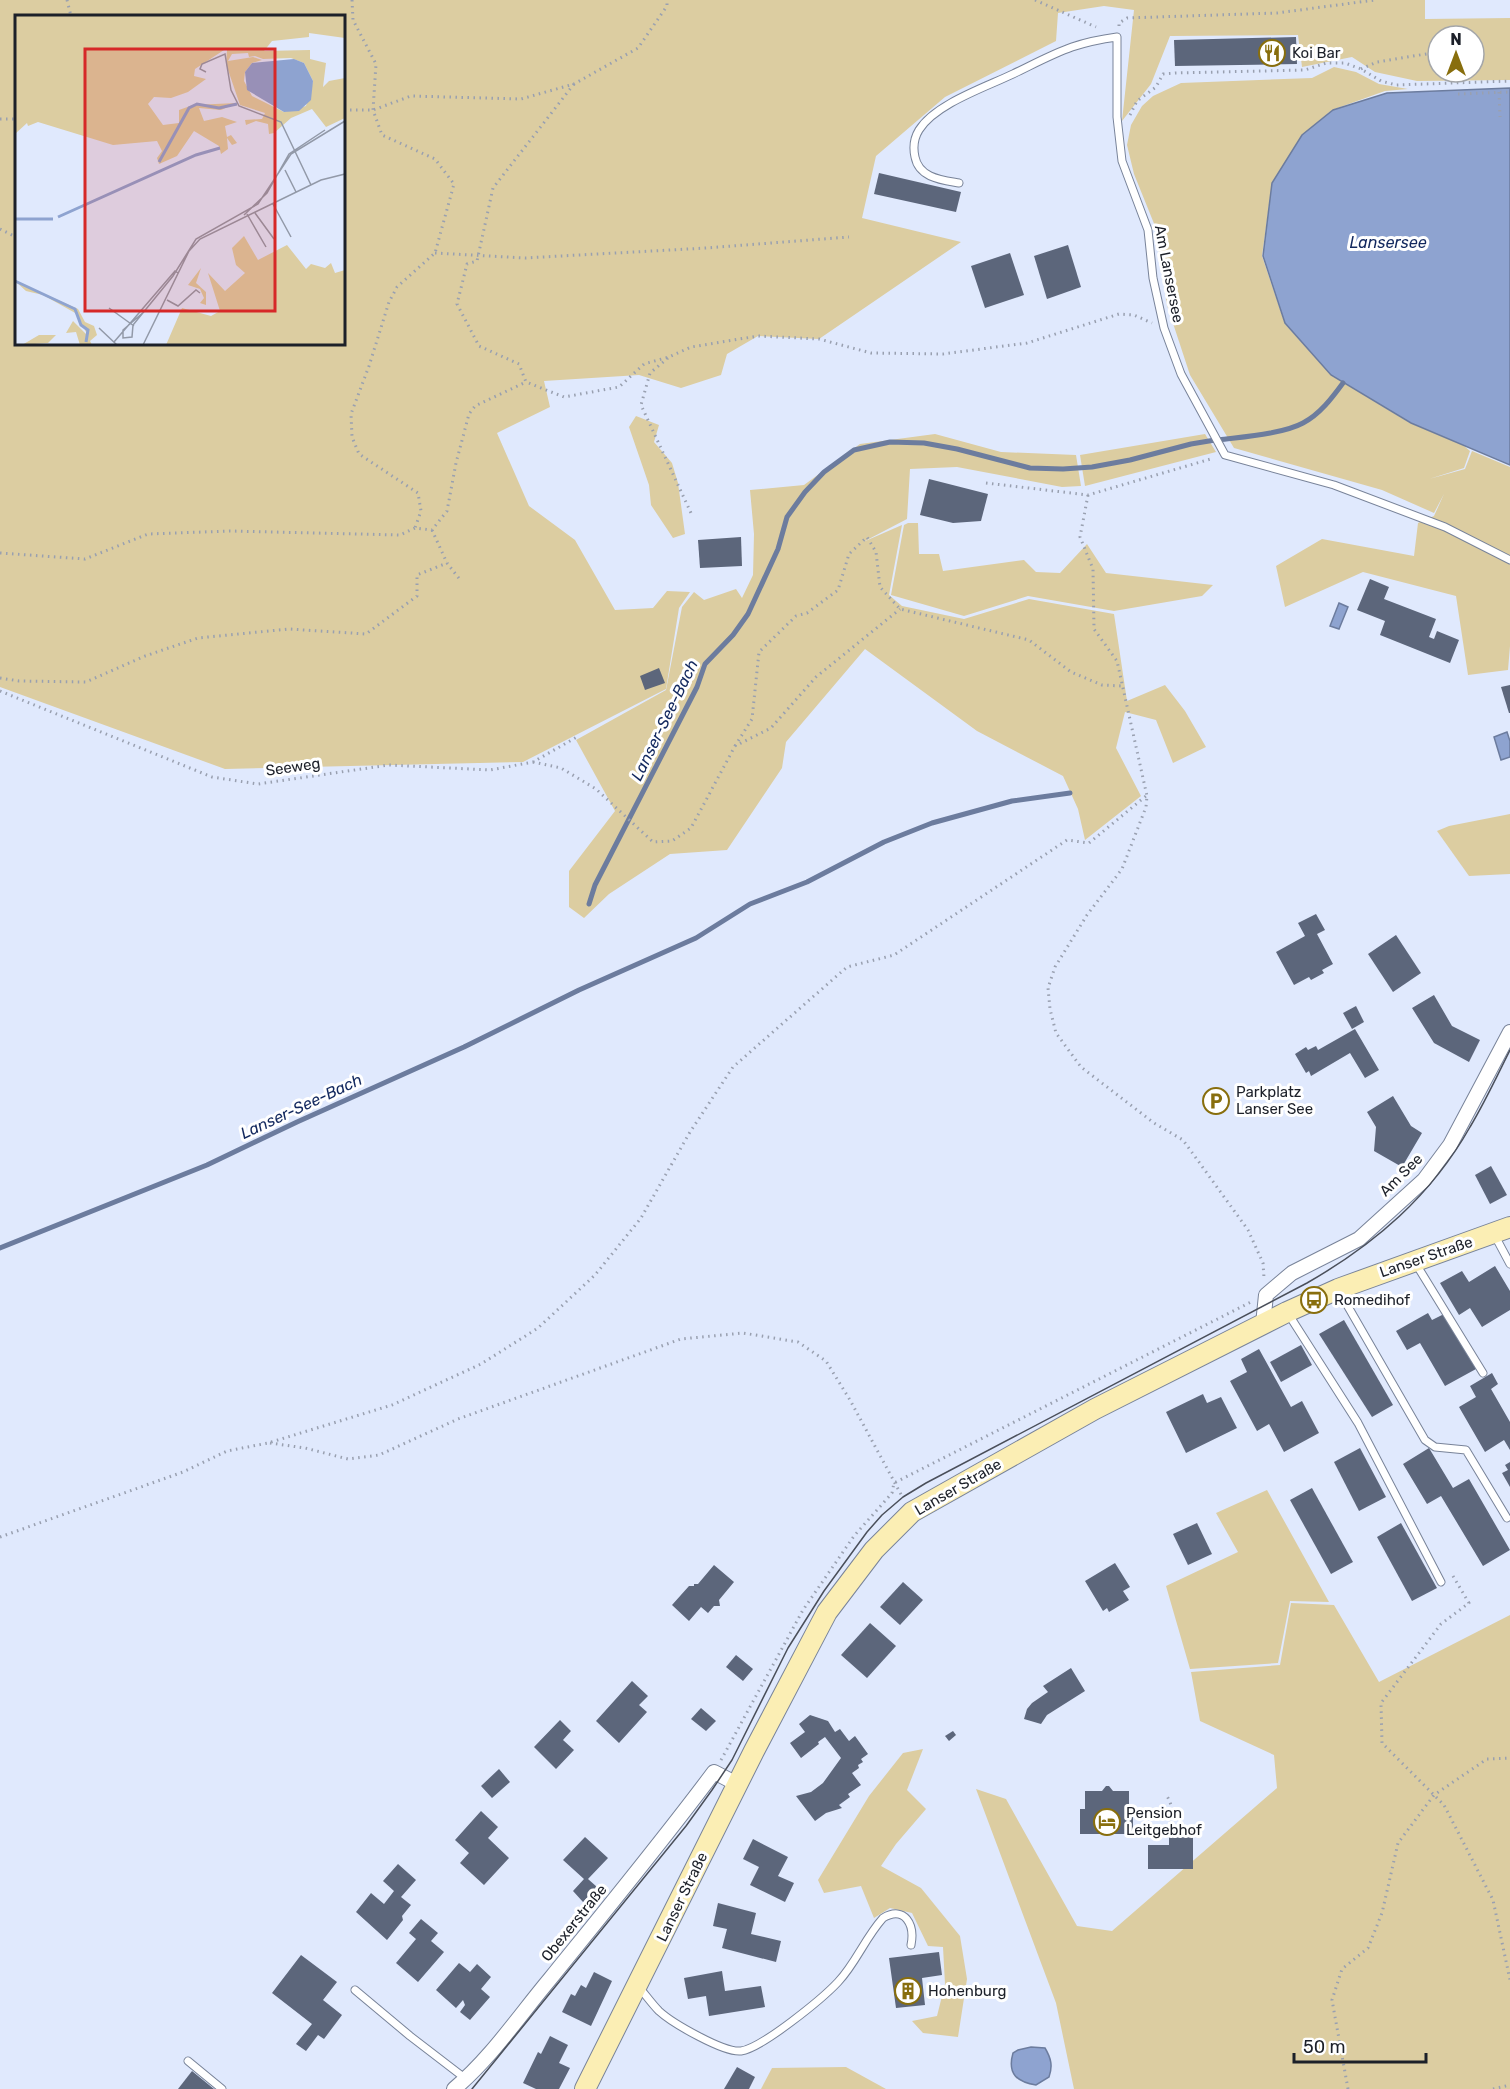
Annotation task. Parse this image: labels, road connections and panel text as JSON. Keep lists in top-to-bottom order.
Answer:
{
  "streets": {
    "main road": ["Lanser Straße"],
    "street": ["Am See", "Obexerstraße"],
    "lane": ["Am Lansersee"],
    "path": ["Seeweg"]
  },
  "crossings": [
    ["Lanser Straße", "Obexerstraße"]
  ],
  "water": ["Lansersee", "Lanser-See-Bach"],
  "places": {
    "restaurant": ["Koi Bar"],
    "parking": ["Parkplatz Lanser See"],
    "bus stop": ["Romedihof"],
    "hotel": ["Pension Leitgebhof"],
    "building": ["Hohenburg"]
  },
  "scale_bar": "50 m",
  "north": "top"
}
